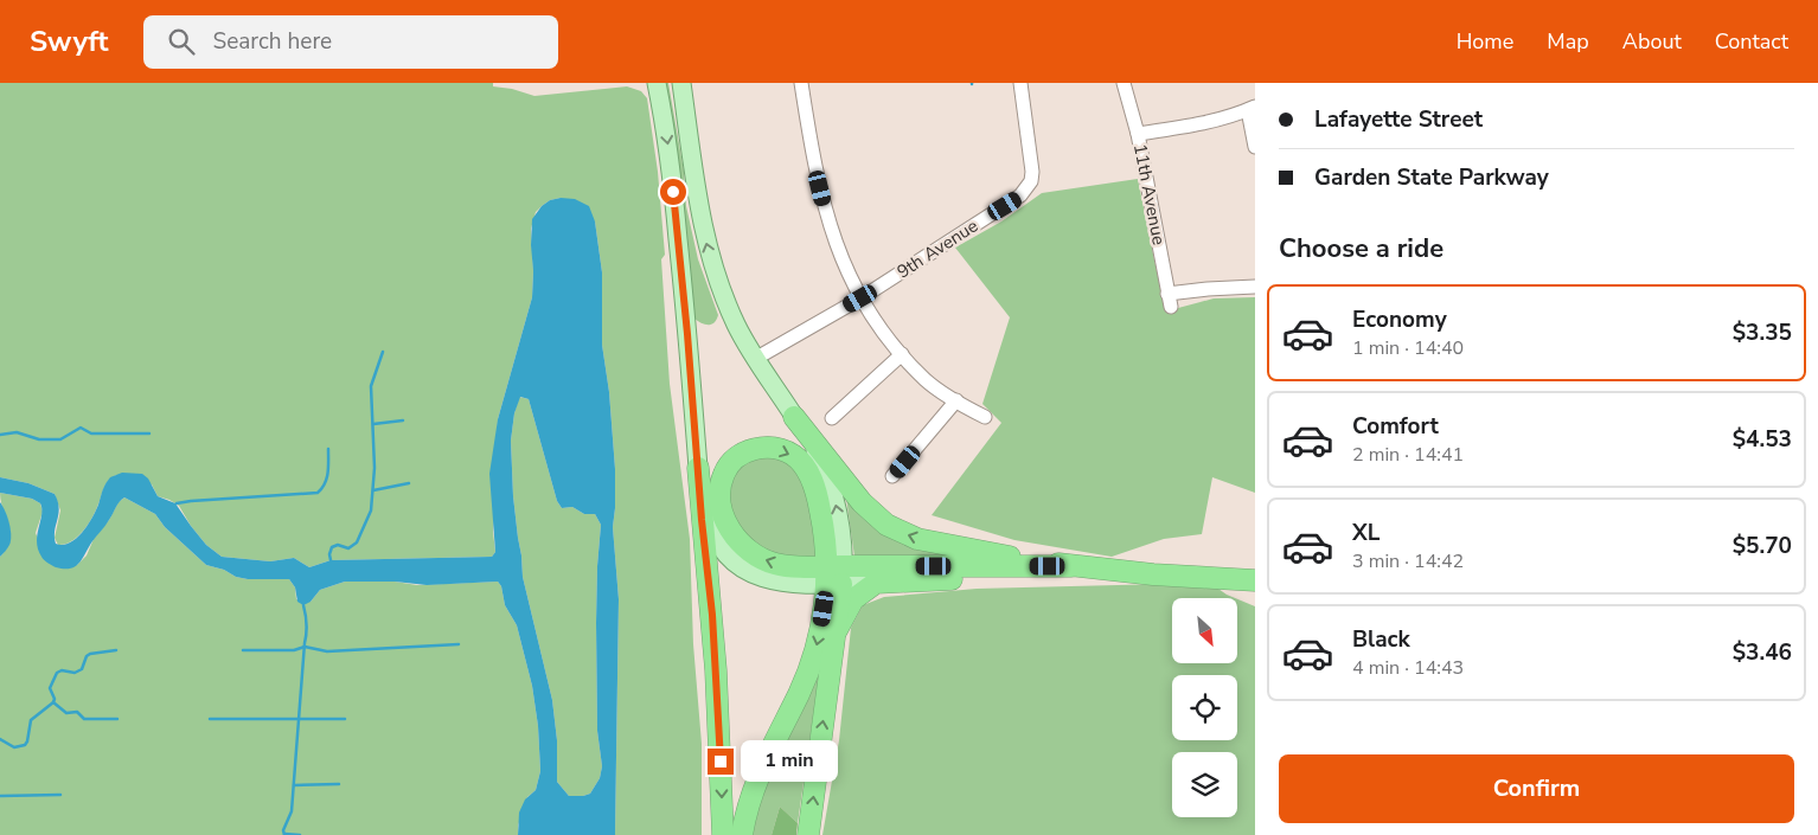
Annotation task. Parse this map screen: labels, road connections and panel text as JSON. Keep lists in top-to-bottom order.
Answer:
{
  "streets": {
    "street": ["11th Avenue", "9th Avenue"]
  },
  "north": "bottom right",
  "page": {
    "header": "Swyft",
    "search": "Search here",
    "nav": [
      "Home",
      "Map",
      "About",
      "Contact"
    ],
    "banner": ["Lafayette Street", "Garden State Parkway"],
    "heading": "Choose a ride",
    "list": [
      {
        "name": "Economy",
        "note": "1 min · 14:40",
        "value": "$3.35"
      },
      {
        "name": "Comfort",
        "note": "2 min · 14:41",
        "value": "$4.53"
      },
      {
        "name": "XL",
        "note": "3 min · 14:42",
        "value": "$5.70"
      },
      {
        "name": "Black",
        "note": "4 min · 14:43",
        "value": "$3.46"
      }
    ],
    "bubble": "1 min",
    "buttons": "Confirm"
  }
}
